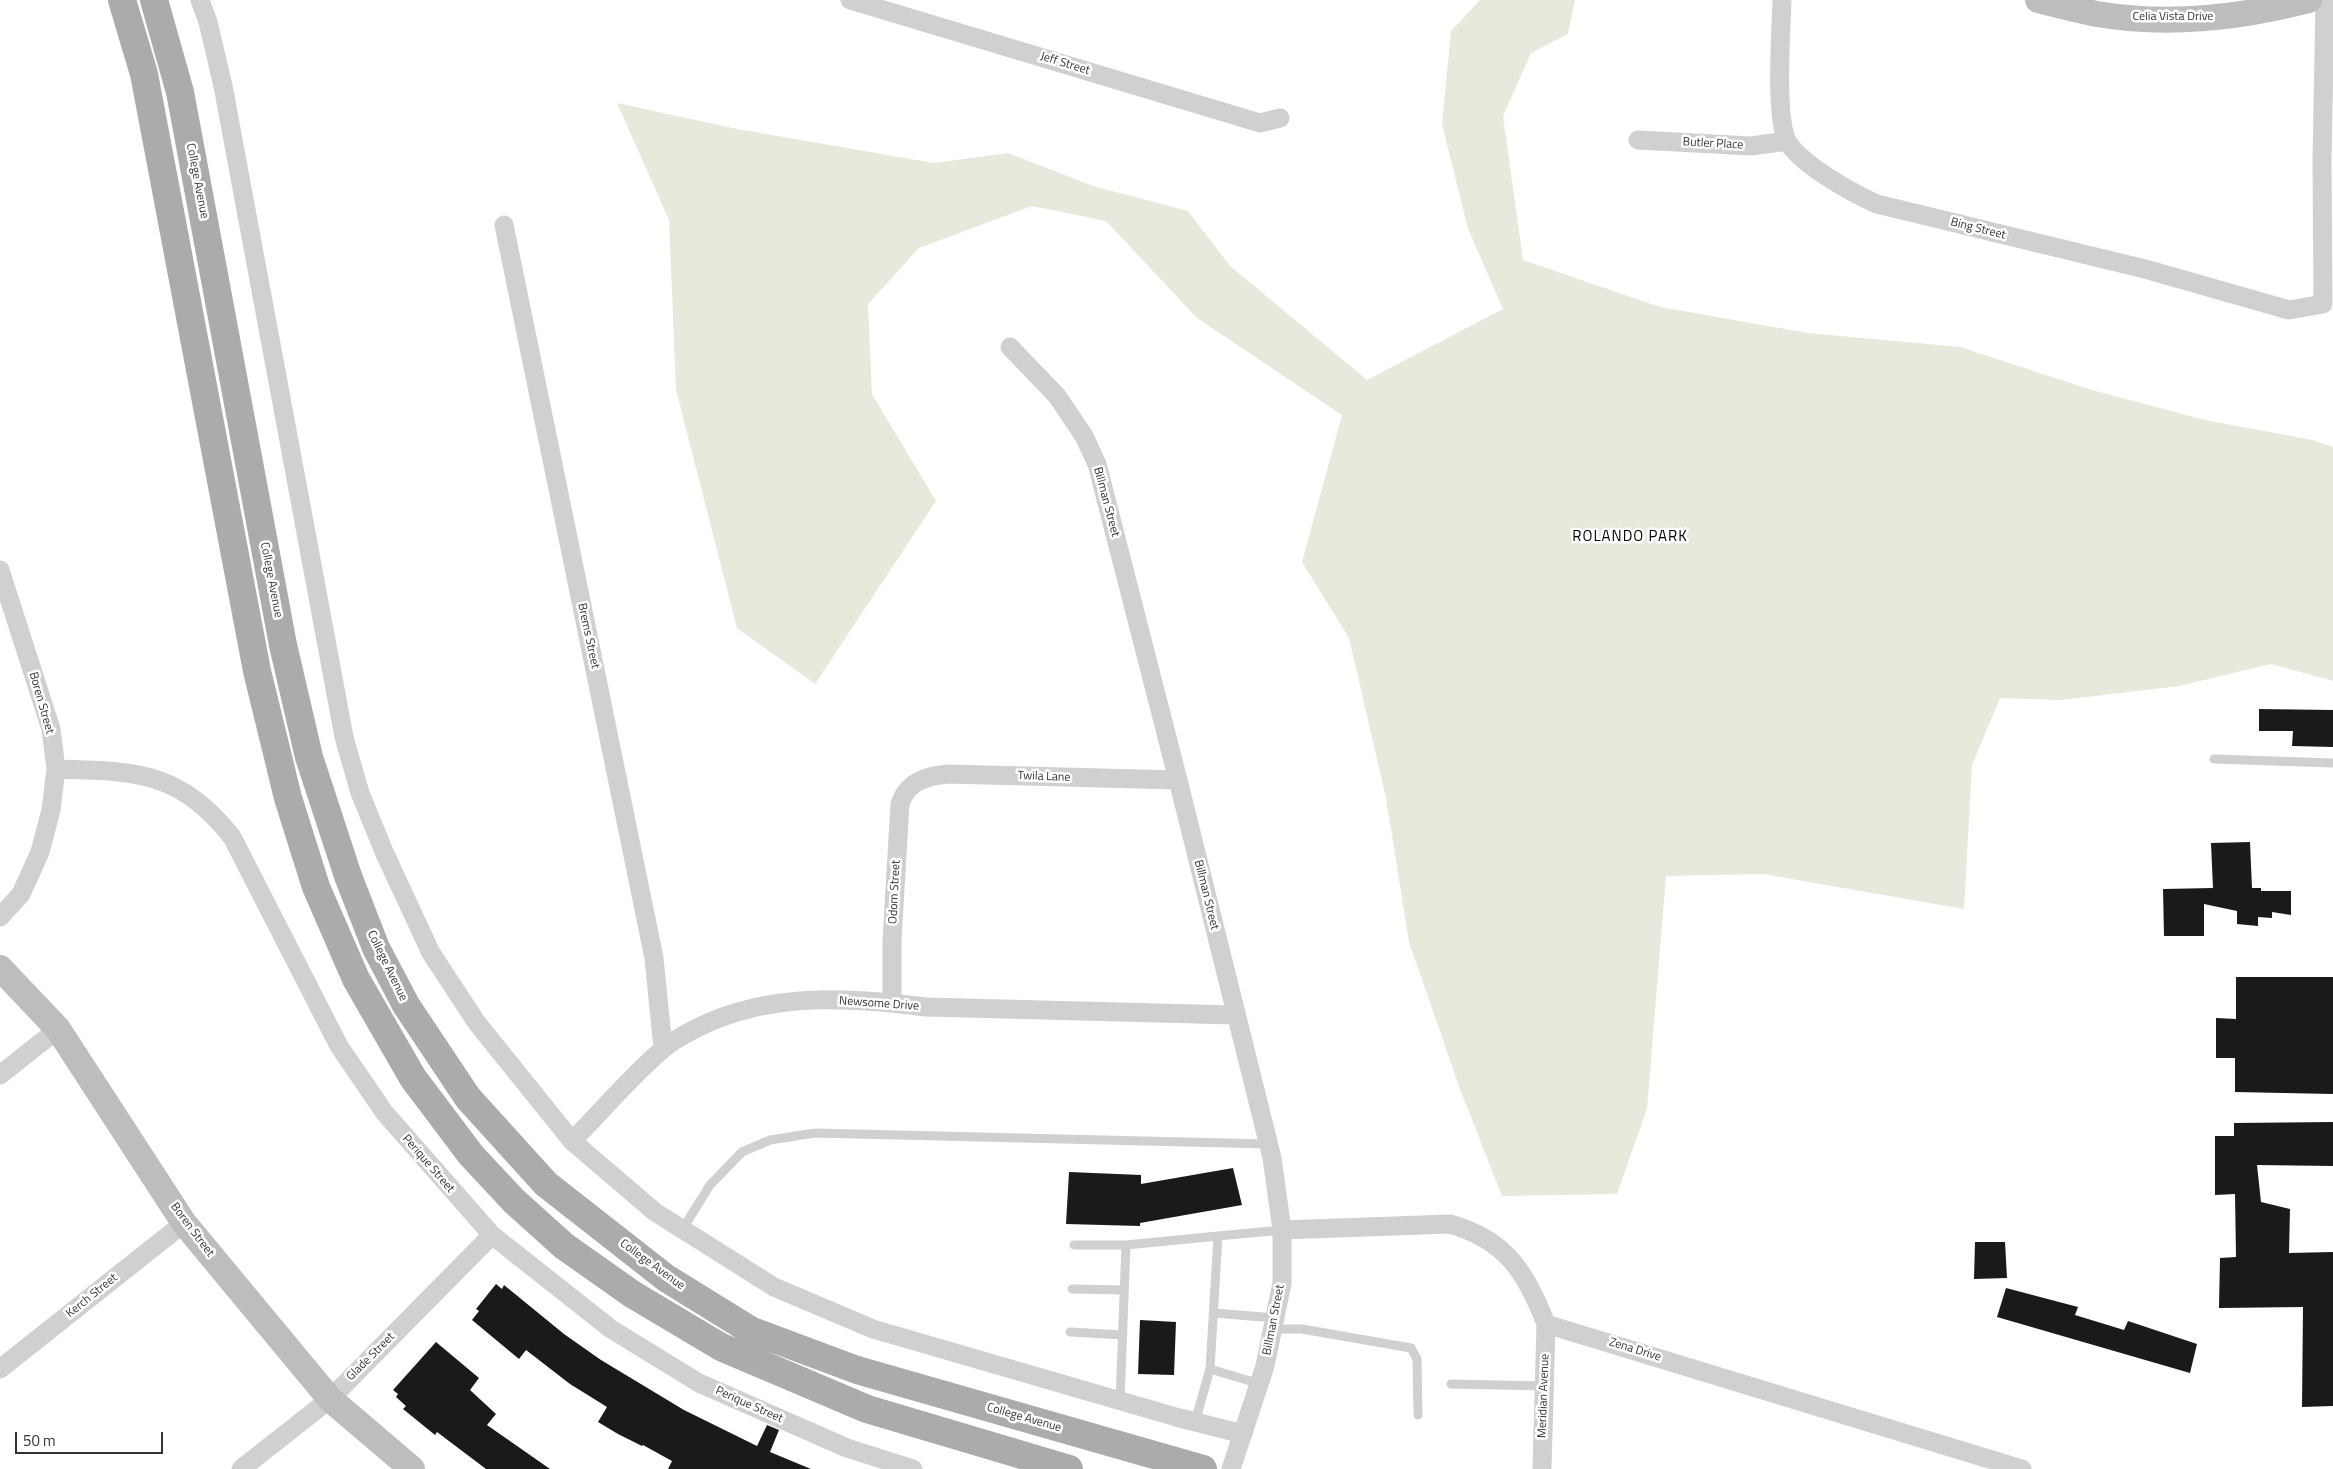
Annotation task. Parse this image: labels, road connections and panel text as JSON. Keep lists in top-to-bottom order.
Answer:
{
  "streets": {
    "main road": ["College Avenue"],
    "street": [
      "Celia Vista Drive",
      "Jeff Street",
      "Butler Place",
      "Bing Street",
      "Billman Street",
      "Brems Street",
      "Boren Street",
      "Twila Lane",
      "Odom Street",
      "Newsome Drive",
      "Perique Street",
      "Kerch Street",
      "Zena Drive",
      "Glade Street",
      "Meridian Avenue"
    ]
  },
  "crossings": [
    ["Butler Place", "Bing Street"],
    ["Billman Street", "Twila Lane"],
    ["Billman Street", "Newsome Drive"],
    ["Brems Street", "Newsome Drive"],
    ["Boren Street", "Perique Street"],
    ["Boren Street", "Kerch Street"],
    ["Boren Street", "Glade Street"],
    ["Twila Lane", "Odom Street"],
    ["Odom Street", "Newsome Drive"],
    ["Perique Street", "Glade Street"],
    ["Zena Drive", "Meridian Avenue"]
  ],
  "districts": ["ROLANDO PARK"],
  "scale_bar": "50 m"
}
